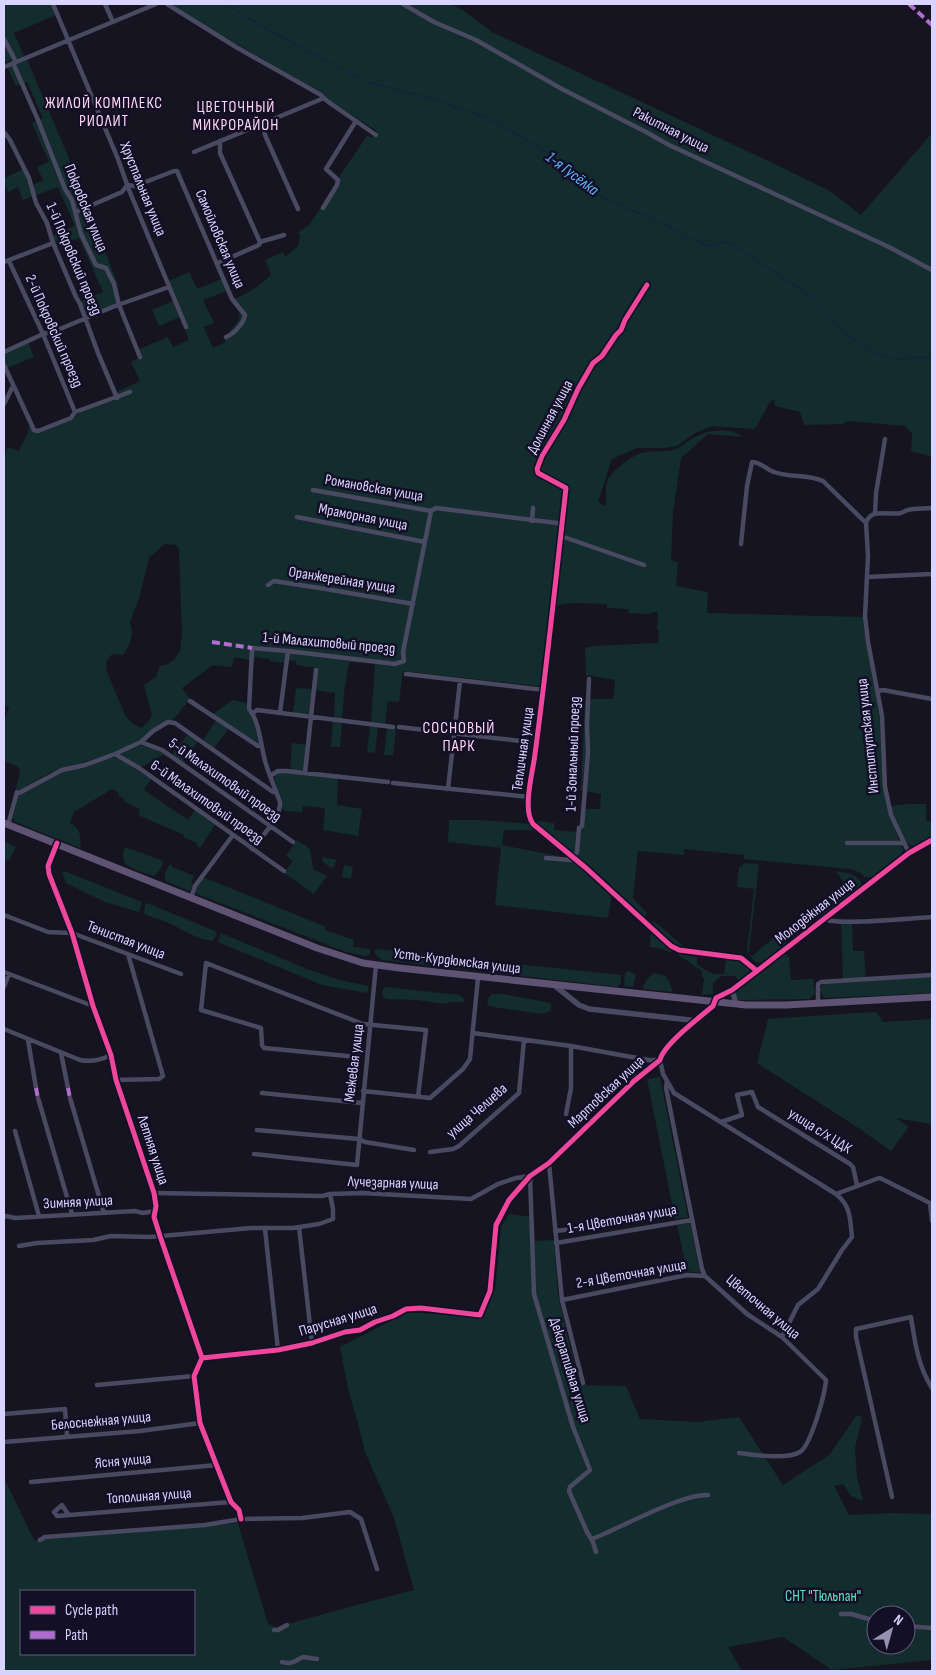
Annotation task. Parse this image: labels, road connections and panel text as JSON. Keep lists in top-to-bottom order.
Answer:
{
  "streets": {
    "main road": ["Усть-Курдюмская улица"],
    "street": [
      "Ракитная улица",
      "Хрустальная улица",
      "Покровская улица",
      "Самойловская улица",
      "1-й Покровский проезд",
      "2-й Покровский проезд",
      "Долинная улица",
      "Романовская улица",
      "Мраморная улица",
      "Оранжерейная улица",
      "1-й Малахитовый проезд",
      "Институтская улица",
      "Тепличная улица",
      "1-й Зональный проезд",
      "5-й Малахитовый проезд",
      "6-й Малахитовый проезд",
      "Молодёжная улица",
      "Тенистая улица",
      "Межевая улица",
      "Мартовская улица",
      "улица Челиева",
      "улица с/х ЦДК",
      "Летняя улица",
      "Лучезарная улица",
      "Зимняя улица",
      "1-я Цветочная улица",
      "2-я Цветочная улица",
      "Цветочная улица",
      "Парусная улица",
      "Декоративная улица",
      "Белоснежная улица",
      "Ясня улица",
      "Тополиная улица"
    ]
  },
  "crossings": [
    ["Хрустальная улица", "Самойловская улица"],
    ["Долинная улица", "Романовская улица"],
    ["Долинная улица", "Тепличная улица"],
    ["Оранжерейная улица", "1-й Малахитовый проезд"],
    ["Институтская улица", "Молодёжная улица"],
    ["Тепличная улица", "1-й Зональный проезд"],
    ["Молодёжная улица", "Усть-Курдюмская улица"],
    ["Молодёжная улица", "Мартовская улица"],
    ["Тенистая улица", "Летняя улица"],
    ["Усть-Курдюмская улица", "Межевая улица"],
    ["Усть-Курдюмская улица", "Мартовская улица"],
    ["Усть-Курдюмская улица", "Летняя улица"],
    ["Мартовская улица", "Лучезарная улица"],
    ["Мартовская улица", "Парусная улица"],
    ["Мартовская улица", "Декоративная улица"],
    ["Летняя улица", "Лучезарная улица"],
    ["Летняя улица", "Зимняя улица"],
    ["Летняя улица", "Парусная улица"],
    ["Лучезарная улица", "Парусная улица"],
    ["Лучезарная улица", "Декоративная улица"],
    ["1-я Цветочная улица", "Цветочная улица"],
    ["2-я Цветочная улица", "Цветочная улица"],
    ["Парусная улица", "Декоративная улица"]
  ],
  "districts": ["ЖИЛОЙ КОМПЛЕКС РИОЛИТ", "ЦВЕТОЧНЫЙ МИКРОРАЙОН", "СОСНОВЫЙ ПАРК"],
  "water": ["1-я Гусёлка"],
  "parks": ["СНТ \"Тюльпан\""],
  "legend": ["Cycle path", "Path"],
  "north": "top right"
}
